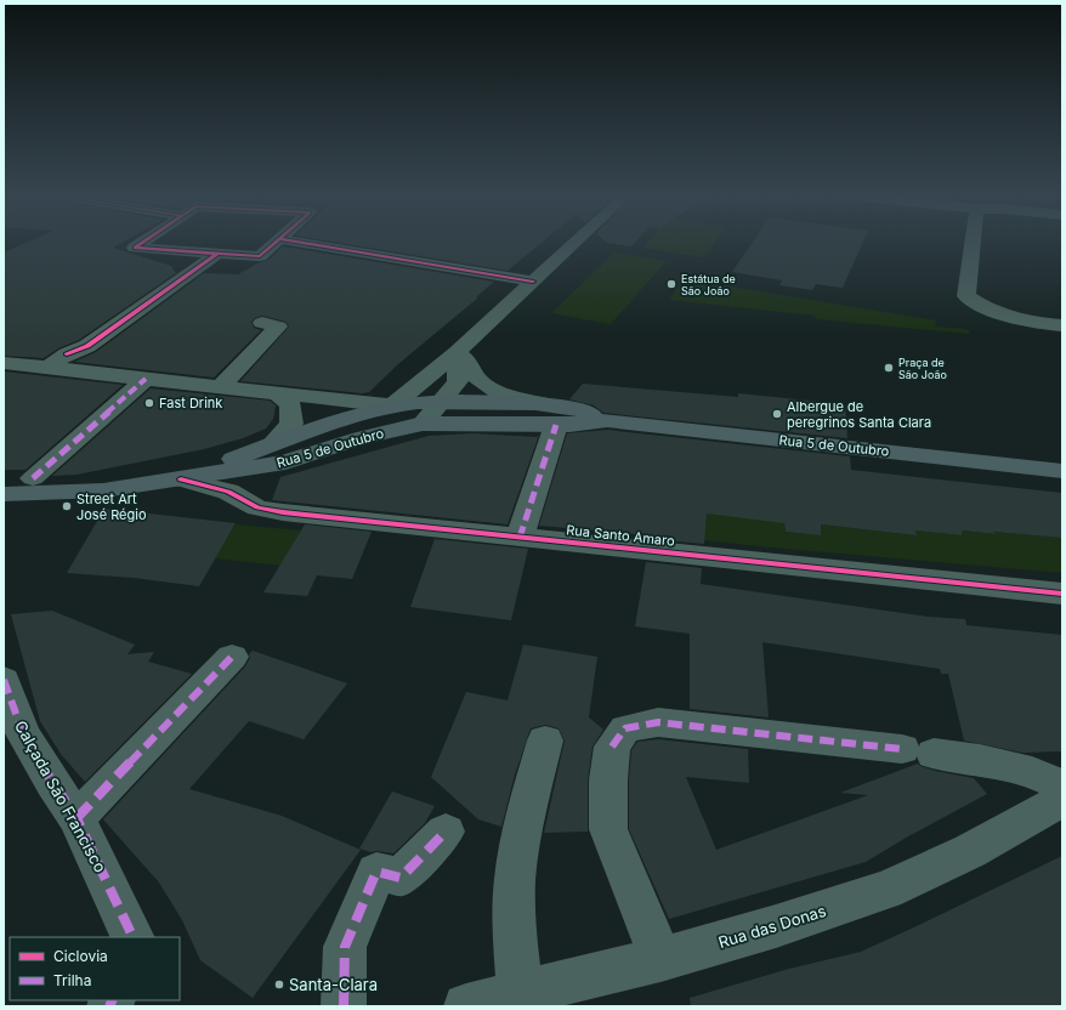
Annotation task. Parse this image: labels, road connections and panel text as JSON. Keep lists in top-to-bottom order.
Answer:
{
  "streets": {
    "main road": ["Rua 5 de Outubro"],
    "street": ["Rua Santo Amaro", "Calçada São Francisco", "Rua das Donas"]
  },
  "crossings": [
    ["Rua 5 de Outubro", "Rua Santo Amaro"]
  ],
  "places": [
    "Estátua de São João",
    "Praça de São João",
    "Fast Drink",
    "Albergue de peregrinos Santa Clara",
    "Street Art José Régio",
    "Santa-Clara"
  ],
  "legend": ["Ciclovia", "Trilha"]
}
